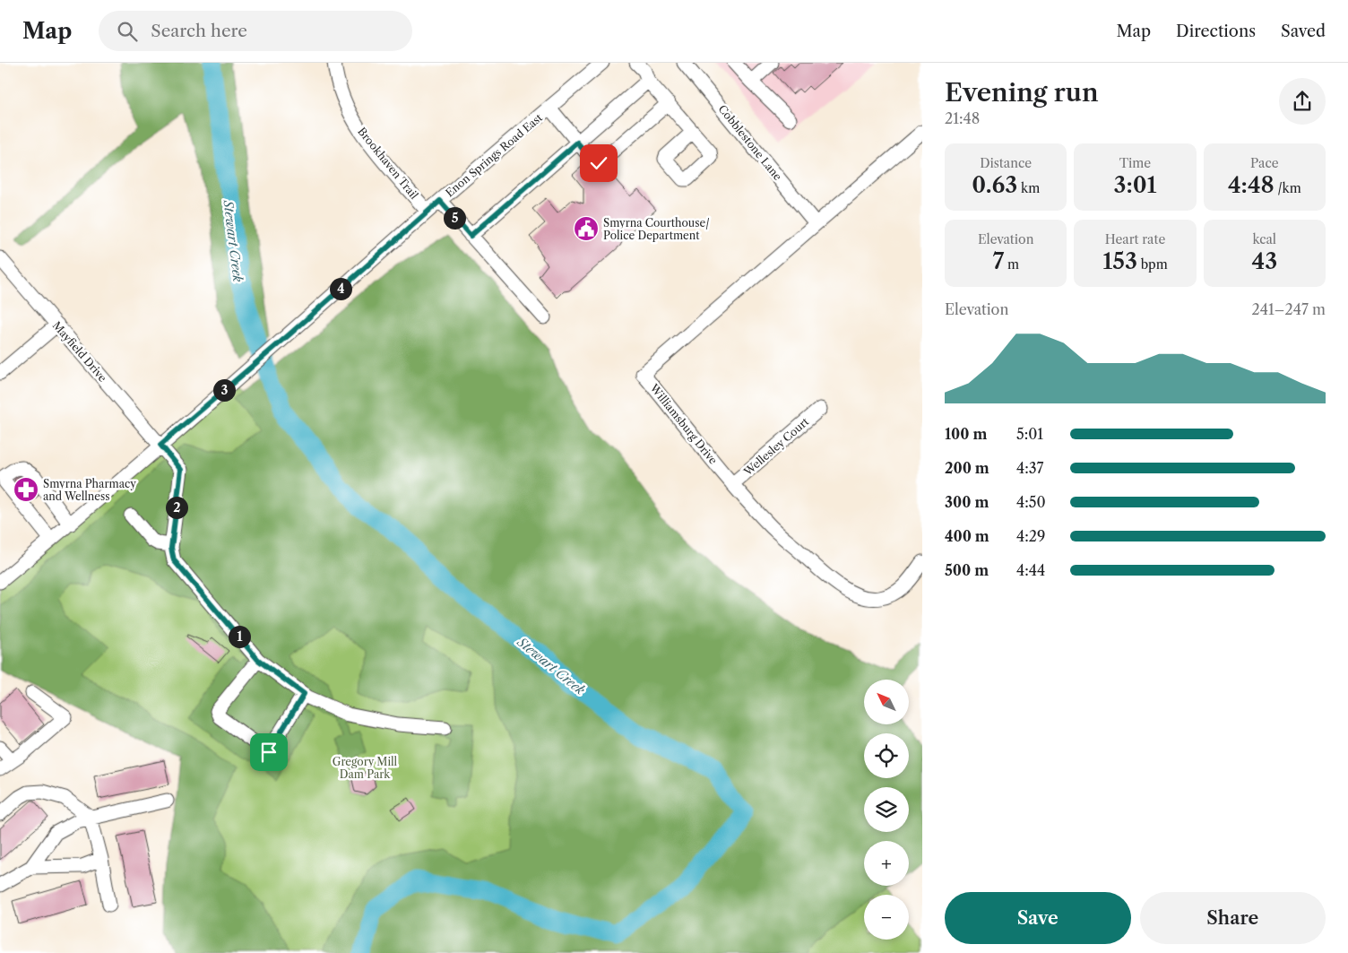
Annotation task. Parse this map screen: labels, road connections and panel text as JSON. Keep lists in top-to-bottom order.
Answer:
{
  "streets": {
    "street": [
      "Cobblestone Lane",
      "Enon Springs Road East",
      "Brookhaven Trail",
      "Mayfield Drive",
      "Williamsburg Drive",
      "Wellesley Court"
    ]
  },
  "crossings": [
    ["Cobblestone Lane", "Williamsburg Drive"],
    ["Enon Springs Road East", "Brookhaven Trail"],
    ["Enon Springs Road East", "Mayfield Drive"],
    ["Williamsburg Drive", "Wellesley Court"]
  ],
  "water": ["Stewart Creek"],
  "parks": ["Gregory Mill Dam Park"],
  "places": {
    "public building": ["Smyrna Courthouse/ Police Department"],
    "pharmacy": ["Smyrna Pharmacy and Wellness"]
  },
  "north": "top left",
  "page": {
    "header": "Map",
    "search": "Search here",
    "nav": ["Map", "Directions", "Saved"],
    "heading": ["Evening run", "21:48"],
    "stats": [
      ["Distance", "0.63 km"],
      ["Time", "3:01"],
      ["Pace", "4:48 /km"],
      ["Elevation", "7 m"],
      ["Heart rate", "153 bpm"],
      ["kcal", "43"]
    ],
    "pins": [
      "5",
      "4",
      "3",
      "2",
      "1"
    ],
    "chart": ["Elevation", "241–247 m"],
    "list": [
      {
        "name": "100 m",
        "note": "5:01"
      },
      {
        "name": "200 m",
        "note": "4:37"
      },
      {
        "name": "300 m",
        "note": "4:50"
      },
      {
        "name": "400 m",
        "note": "4:29"
      },
      {
        "name": "500 m",
        "note": "4:44"
      }
    ],
    "map_buttons": ["+", "−"],
    "buttons": ["Save", "Share"]
  }
}
